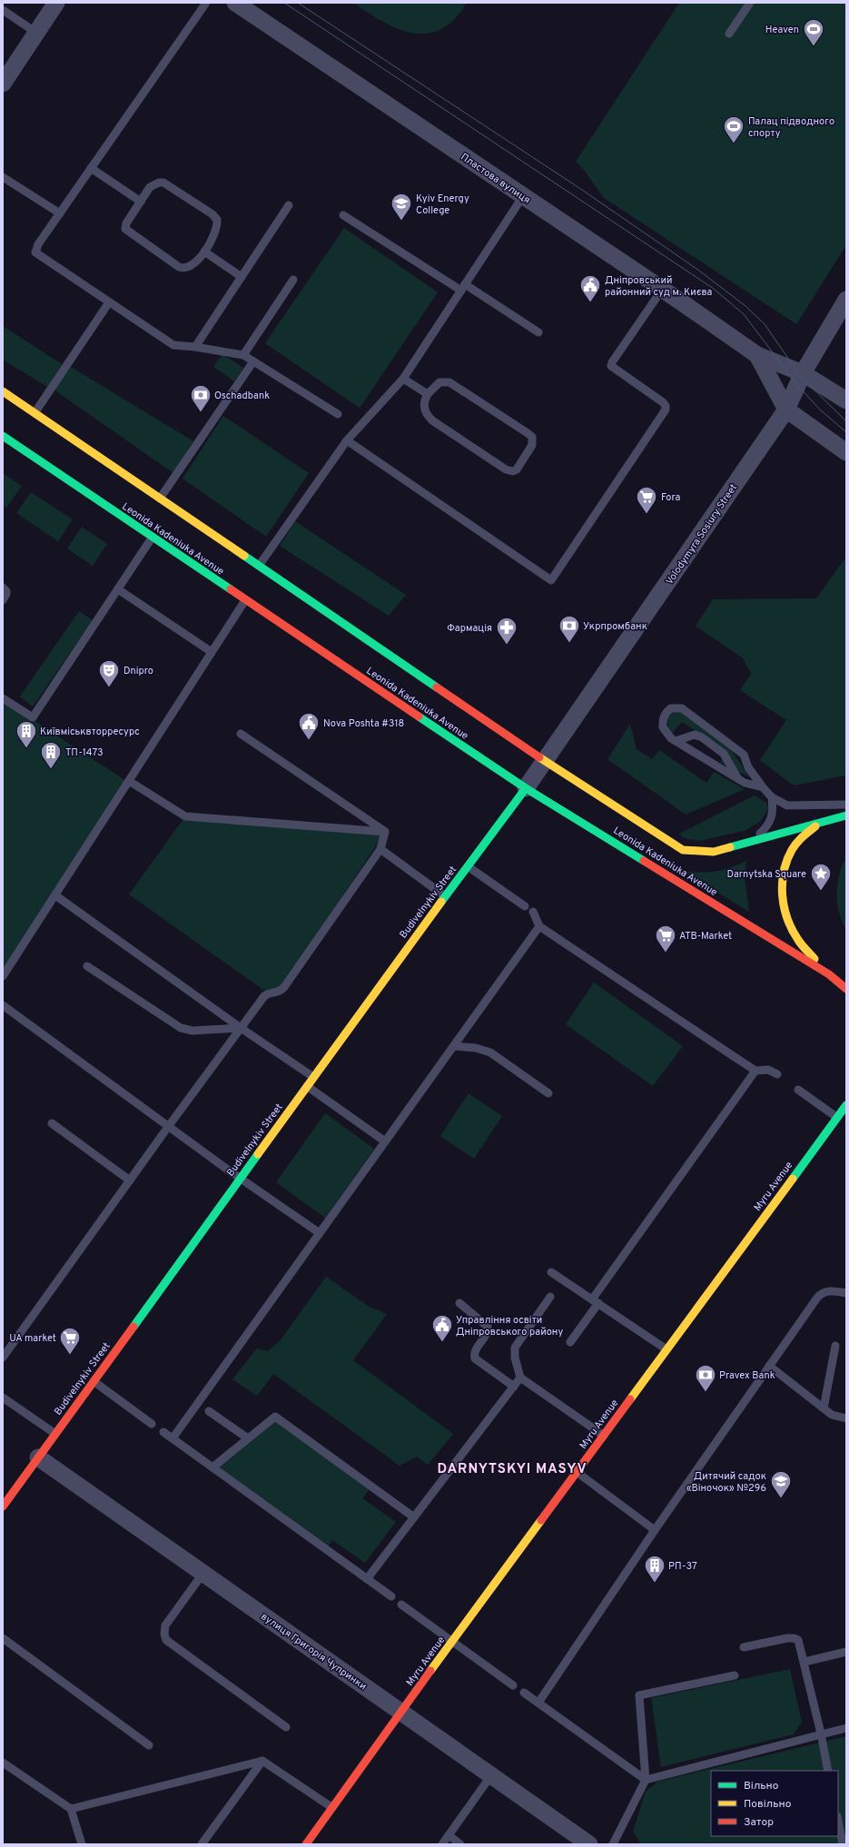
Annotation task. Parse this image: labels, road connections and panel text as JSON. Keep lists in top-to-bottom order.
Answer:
{
  "streets": {
    "main road": ["Leonida Kadeniuka Avenue", "Budivelnykiv Street", "Myru Avenue"],
    "street": ["Пластова вулиця", "Volodymyra Sosiury Street", "вулиця Григорія Чупринки"]
  },
  "crossings": [
    ["Пластова вулиця", "Volodymyra Sosiury Street"],
    ["Volodymyra Sosiury Street", "Leonida Kadeniuka Avenue"],
    ["Volodymyra Sosiury Street", "Budivelnykiv Street"],
    ["Leonida Kadeniuka Avenue", "Budivelnykiv Street"],
    ["Budivelnykiv Street", "вулиця Григорія Чупринки"],
    ["Myru Avenue", "вулиця Григорія Чупринки"]
  ],
  "districts": ["DARNYTSKYI MASYV"],
  "places": {
    "sports": ["Heaven", "Палац підводного спорту"],
    "school or university": ["Kyiv Energy College", "Дитячий садок «Віночок» №296"],
    "public building": ["Дніпровський районний суд м. Києва", "Nova Poshta #318", "Управління освіти Дніпровського району"],
    "bank": ["Oschadbank", "Укрпромбанк", "Pravex Bank"],
    "supermarket": ["Fora", "ATB-Market", "UA market"],
    "pharmacy": ["Фармація"],
    "theatre": ["Dnipro"],
    "building": ["Київміськвторресурс", "ТП-1473", "РП-37"],
    "place": ["Darnytska Square"]
  },
  "legend": ["Вільно", "Повільно", "Затор"]
}
